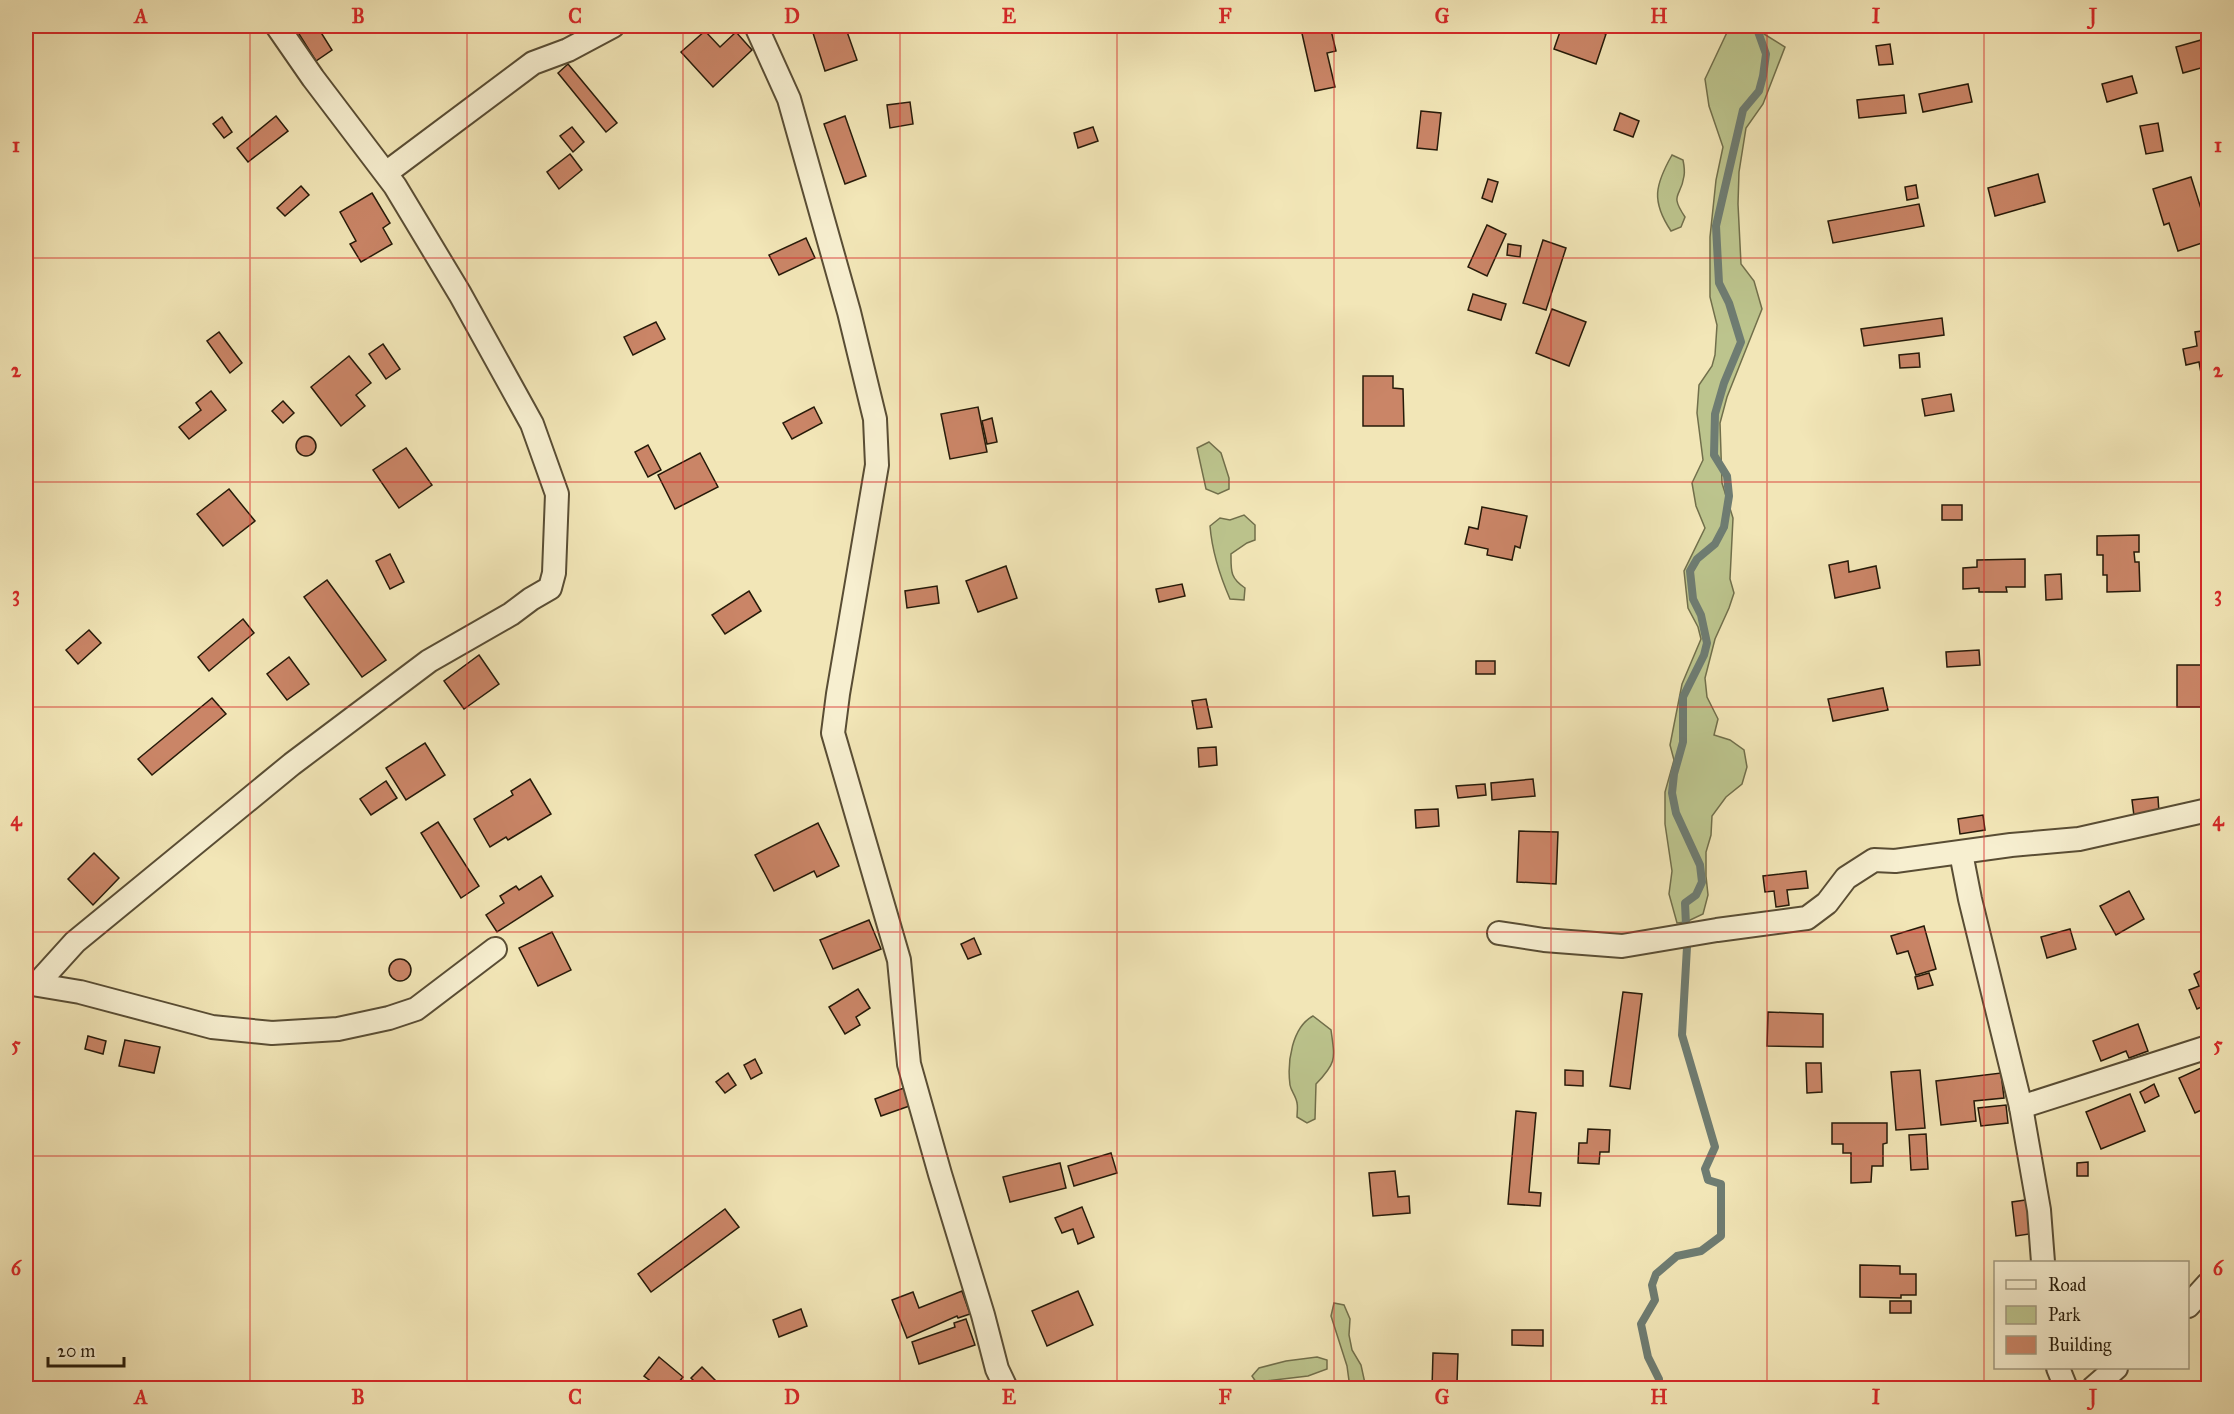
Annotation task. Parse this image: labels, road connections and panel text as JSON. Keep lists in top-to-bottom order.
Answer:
{
  "legend": ["Road", "Park", "Building"],
  "scale_bar": "20 m",
  "grid": {
    "columns": [
      "A",
      "B",
      "C",
      "D",
      "E",
      "F",
      "G",
      "H",
      "I",
      "J"
    ],
    "rows": [
      "1",
      "2",
      "3",
      "4",
      "5",
      "6"
    ]
  }
}
